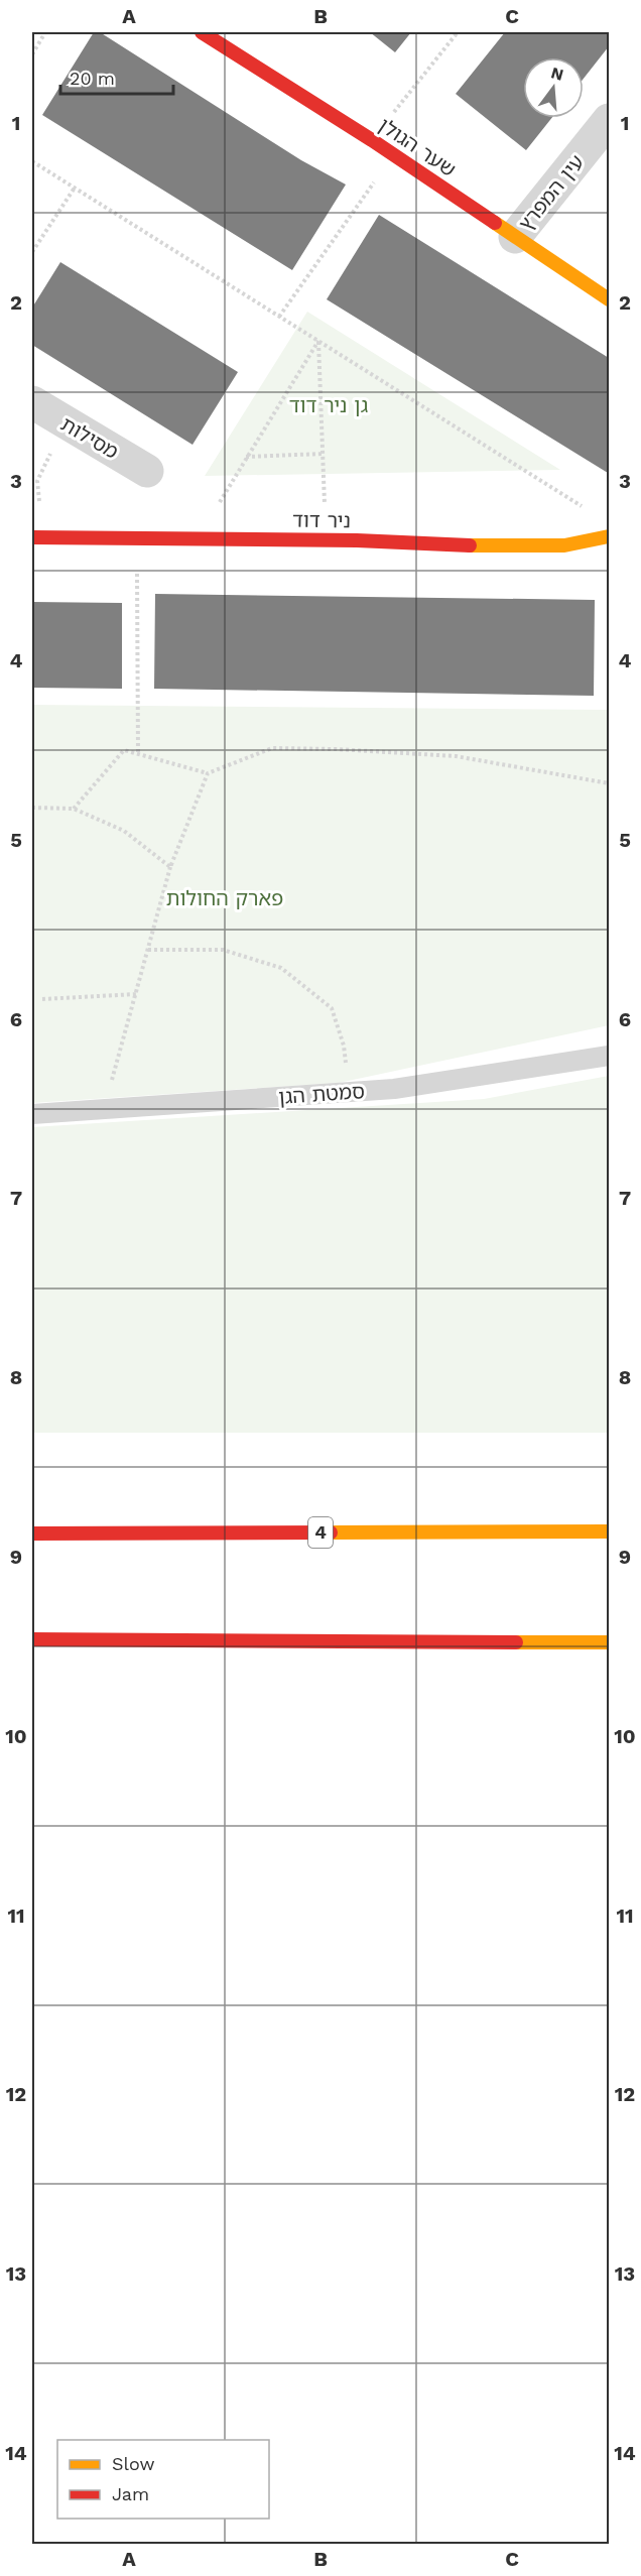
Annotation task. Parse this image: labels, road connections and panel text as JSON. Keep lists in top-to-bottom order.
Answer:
{
  "streets": {
    "main road": ["שער הגולן", "ניר דוד", "4"],
    "street": ["עין המפרץ", "מסילות"],
    "lane": ["סמטת הגן"]
  },
  "crossings": [
    ["שער הגולן", "עין המפרץ"]
  ],
  "parks": ["גן ניר דוד", "פארק החולות"],
  "legend": ["Slow", "Jam"],
  "scale_bar": "20 m",
  "north": "top",
  "grid": {
    "columns": ["A", "B", "C"],
    "rows": [
      "1",
      "2",
      "3",
      "4",
      "5",
      "6",
      "7",
      "8",
      "9",
      "10",
      "11",
      "12",
      "13",
      "14"
    ]
  }
}
